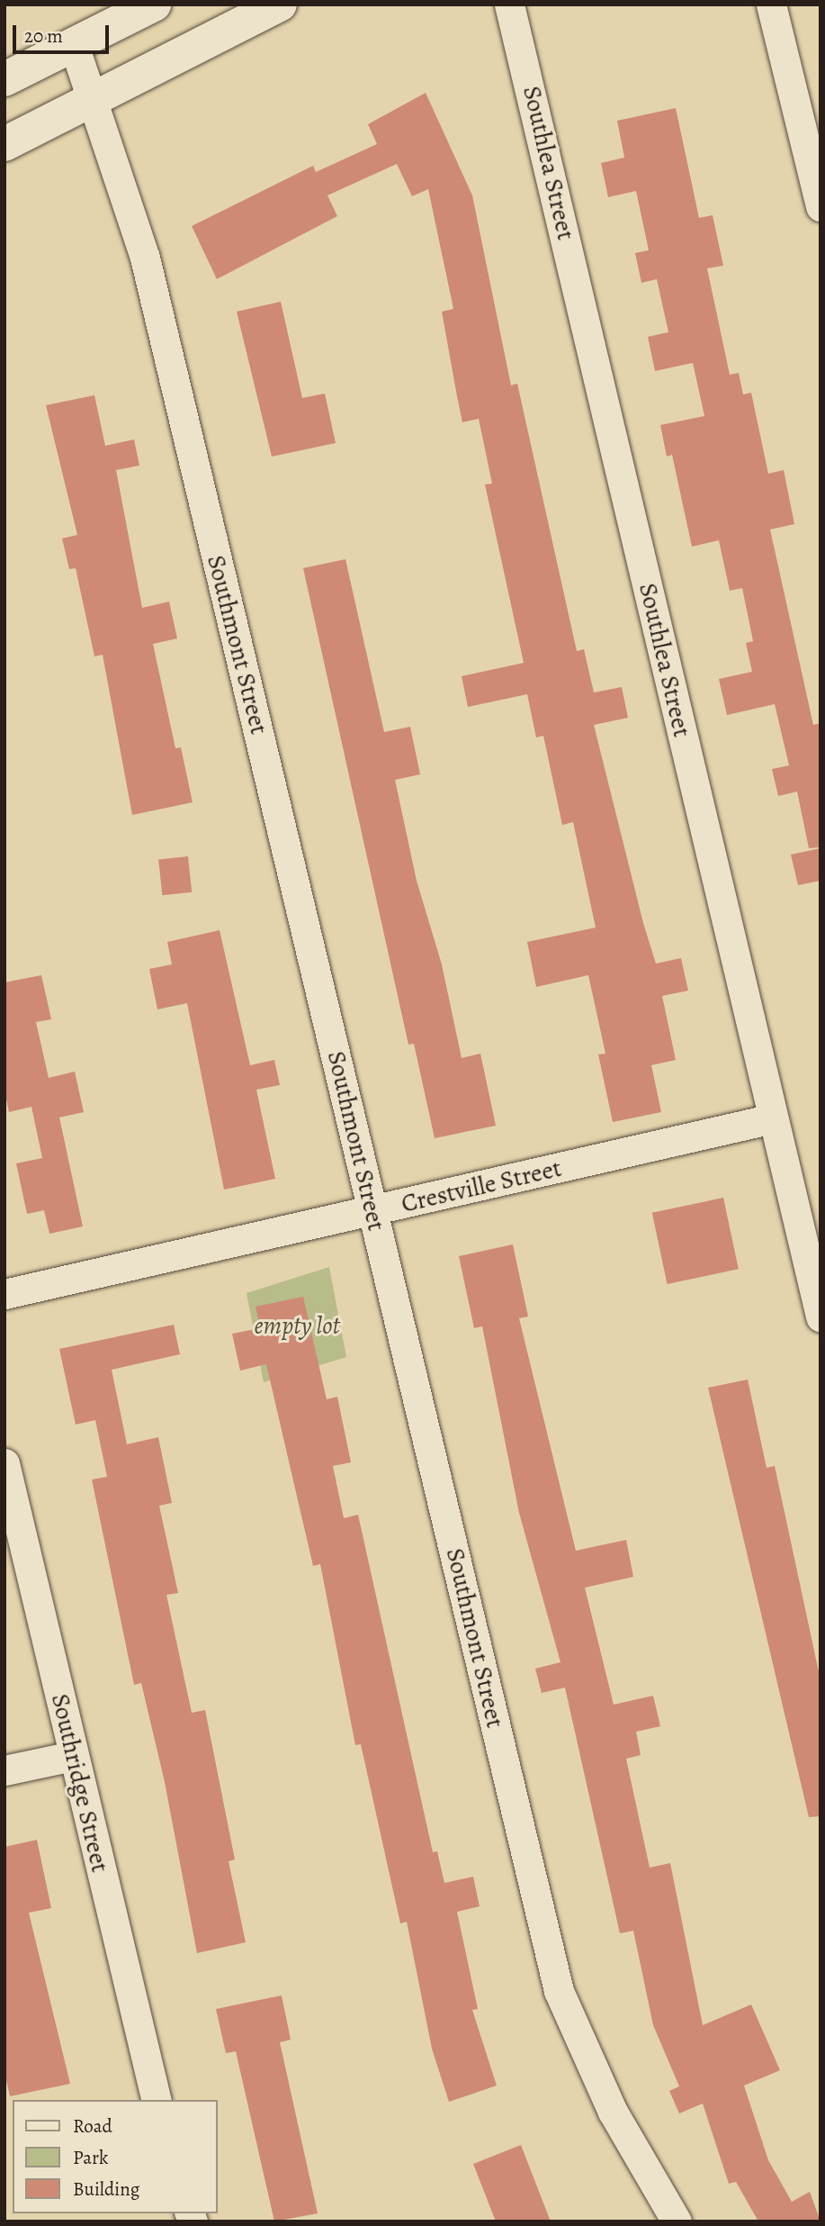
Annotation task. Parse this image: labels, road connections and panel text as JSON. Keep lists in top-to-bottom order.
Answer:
{
  "streets": {
    "street": [
      "Southlea Street",
      "Southmont Street",
      "Crestville Street",
      "Southridge Street"
    ]
  },
  "crossings": [
    ["Southlea Street", "Crestville Street"],
    ["Southmont Street", "Crestville Street"]
  ],
  "parks": ["empty lot"],
  "legend": ["Road", "Park", "Building"],
  "scale_bar": "20 m"
}
